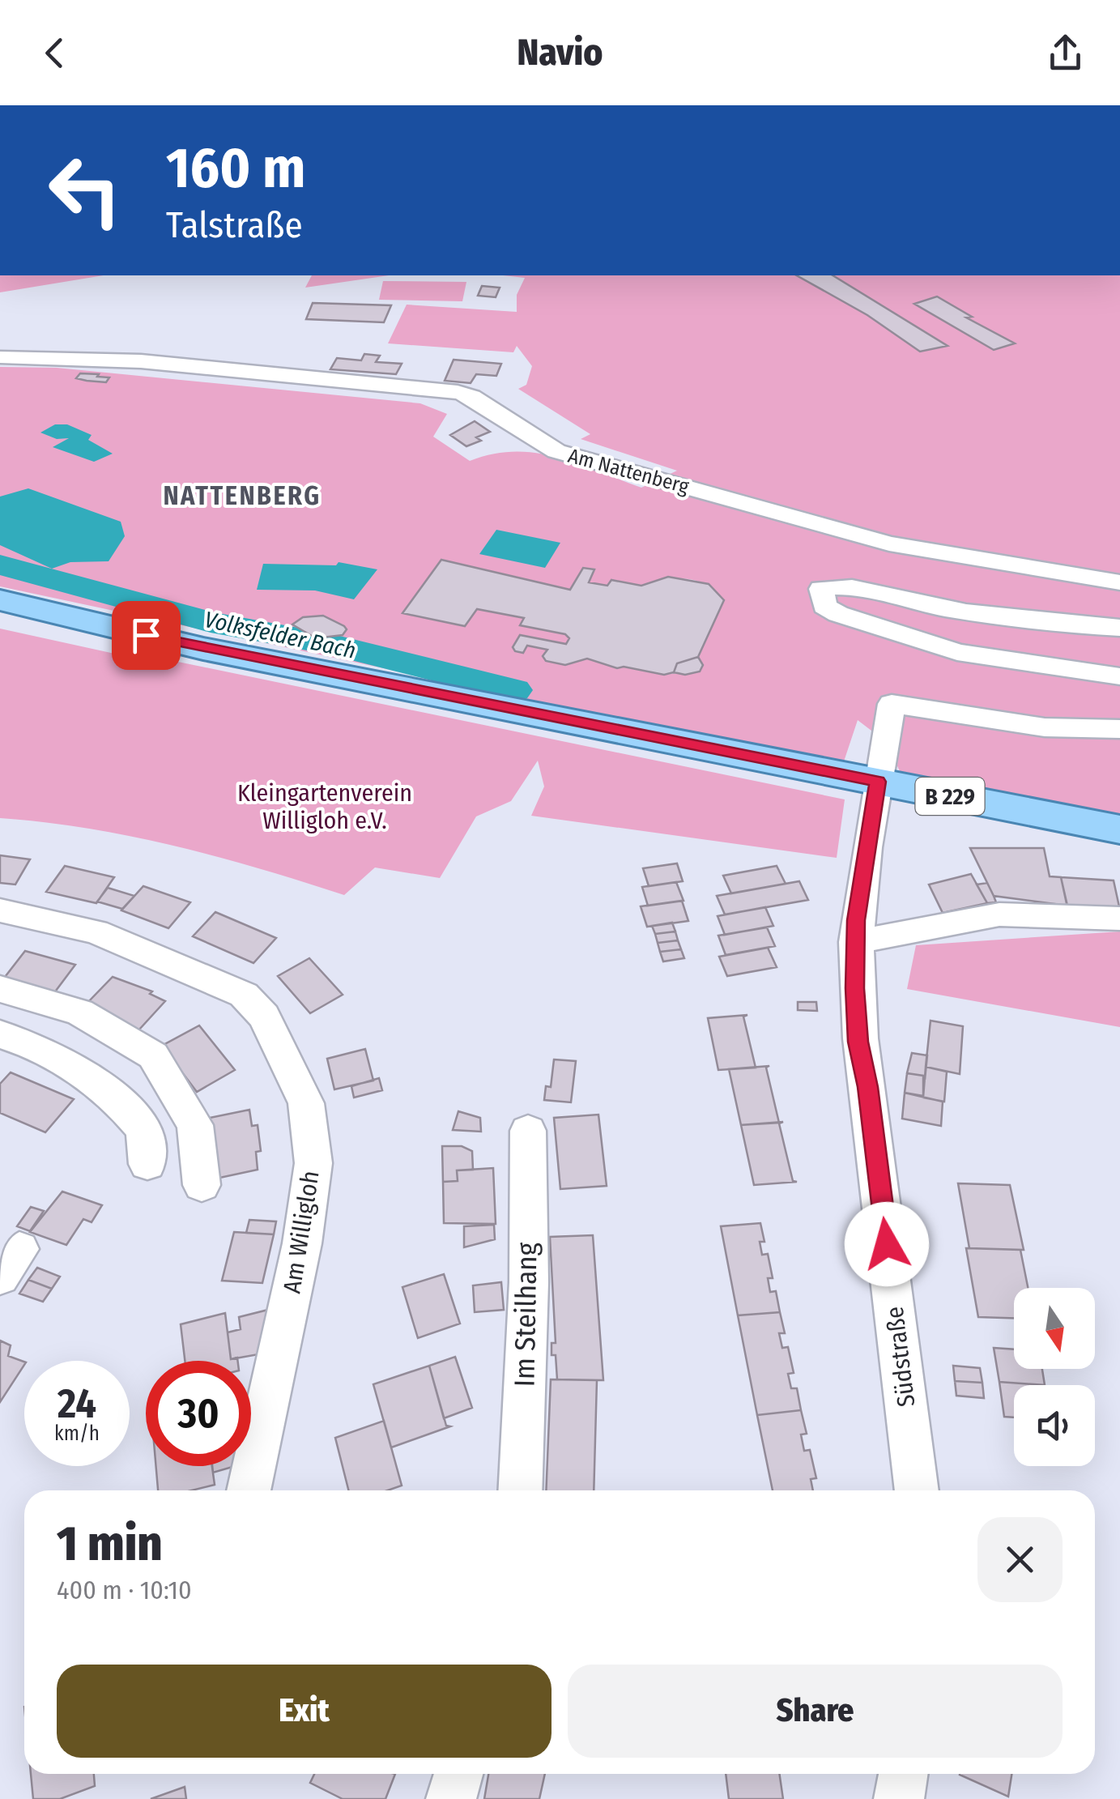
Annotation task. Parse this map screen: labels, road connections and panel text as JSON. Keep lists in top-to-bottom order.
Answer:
{
  "streets": {
    "main road": ["B 229"],
    "street": [
      "Am Nattenberg",
      "Am Willigloh",
      "Im Steilhang",
      "Südstraße"
    ]
  },
  "crossings": [
    ["B 229", "Südstraße"]
  ],
  "districts": ["NATTENBERG"],
  "water": ["Volksfelder Bach"],
  "parks": ["Kleingartenverein Willigloh e.V."],
  "north": "bottom",
  "page": {
    "header": "Navio",
    "turn": ["160 m", "Talstraße"],
    "speed": "24 km/h",
    "limit": "30",
    "heading": ["1 min", "400 m · 10:10"],
    "buttons": ["Exit", "Share"]
  }
}
